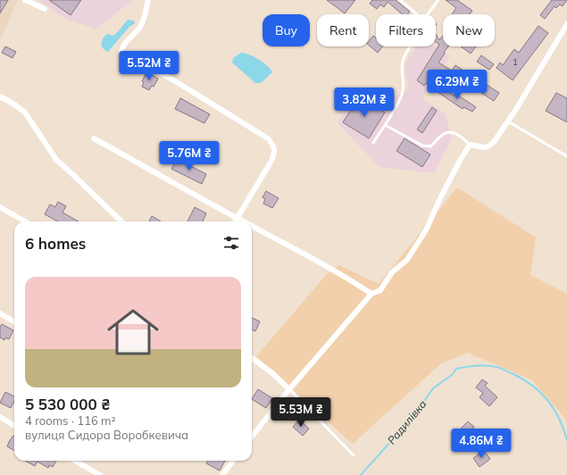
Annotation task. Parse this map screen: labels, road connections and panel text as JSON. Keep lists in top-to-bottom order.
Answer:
{
  "water": ["Радилівка"],
  "house_numbers": ["1"],
  "page": {
    "chip": [
      "Buy",
      "Rent",
      "Filters",
      "New"
    ],
    "price": [
      "5.52M ₴",
      "6.29M ₴",
      "3.82M ₴",
      "5.76M ₴",
      "5.53M ₴",
      "4.86M ₴"
    ],
    "heading": "6 homes",
    "list": [
      {
        "name": "5 530 000 ₴",
        "note": "4 rooms · 116 m² · вулиця Сидора Воробкевича"
      }
    ]
  }
}
